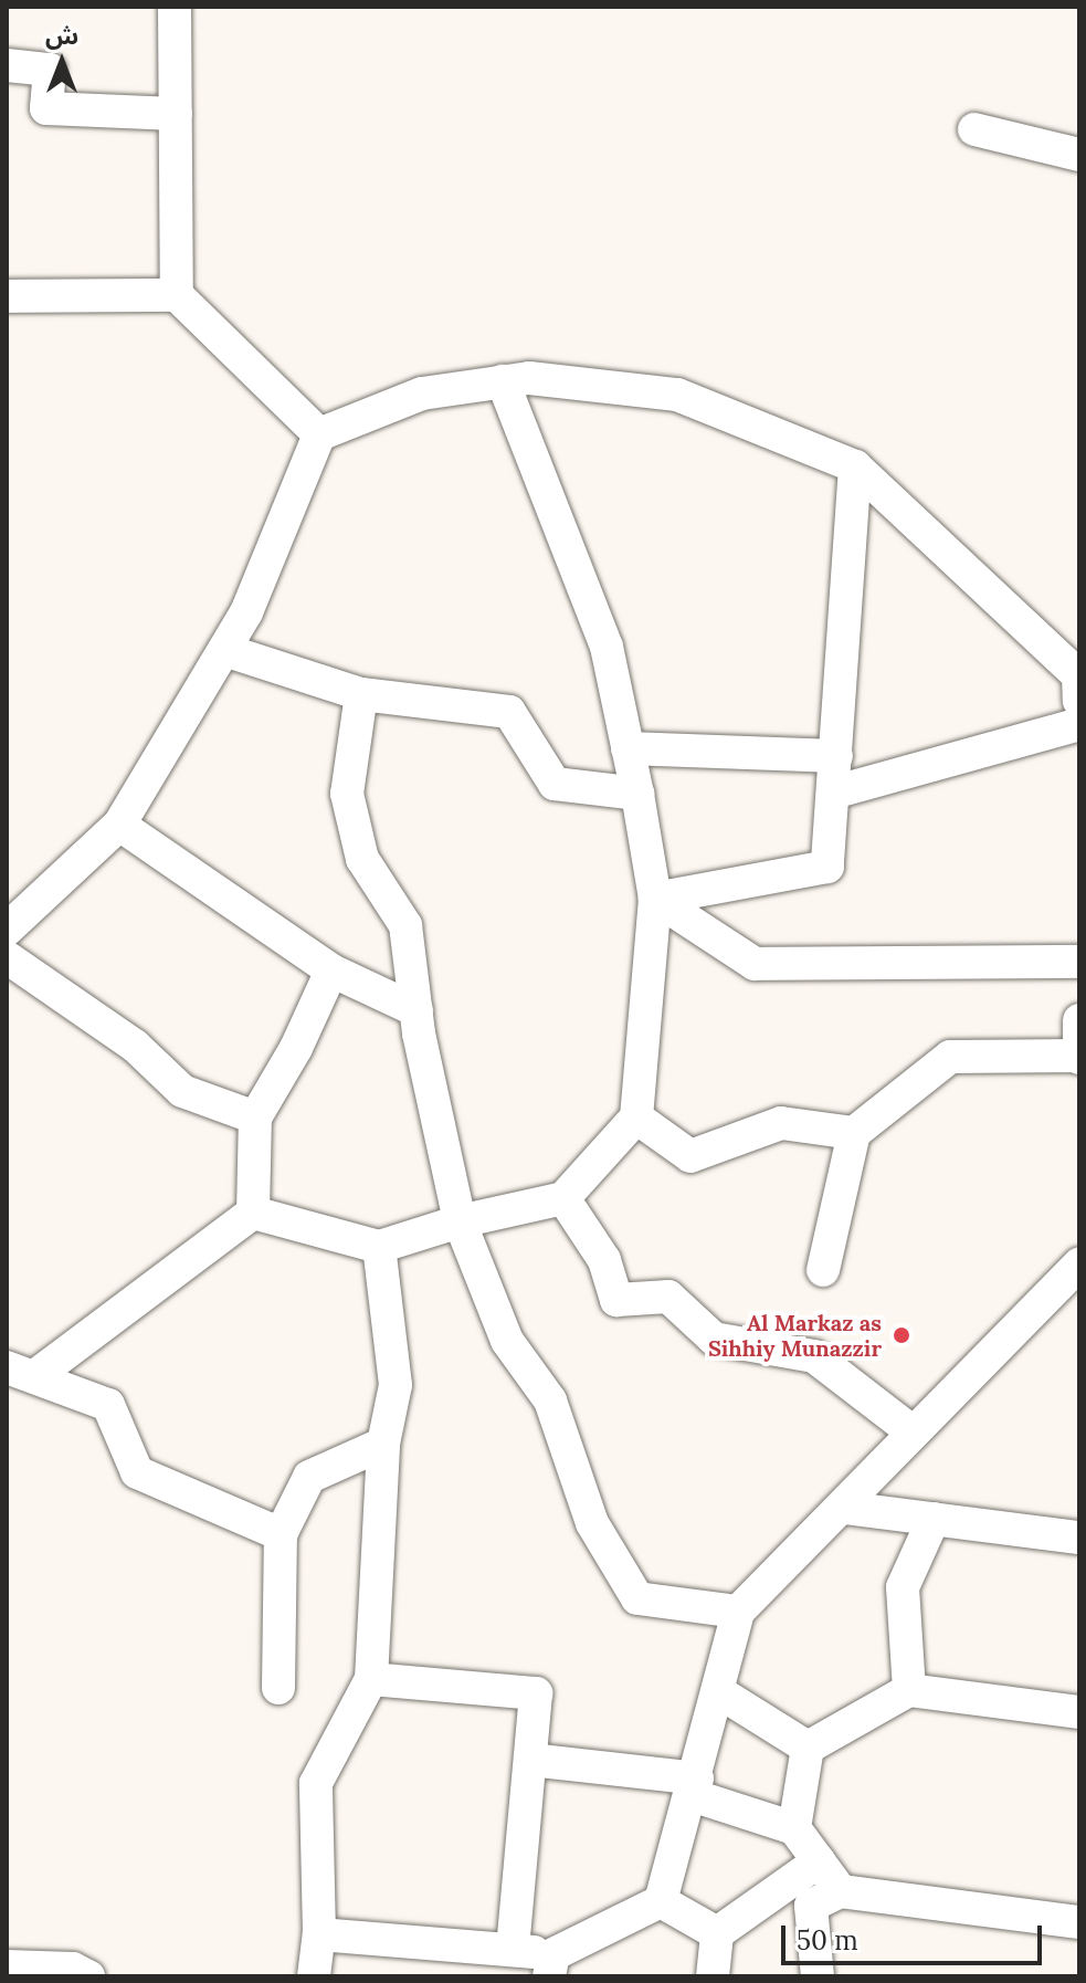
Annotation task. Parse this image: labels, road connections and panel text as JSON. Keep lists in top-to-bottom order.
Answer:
{
  "places": ["Al Markaz as Sihhiy Munazzir"],
  "scale_bar": "50 m",
  "north": "top"
}
